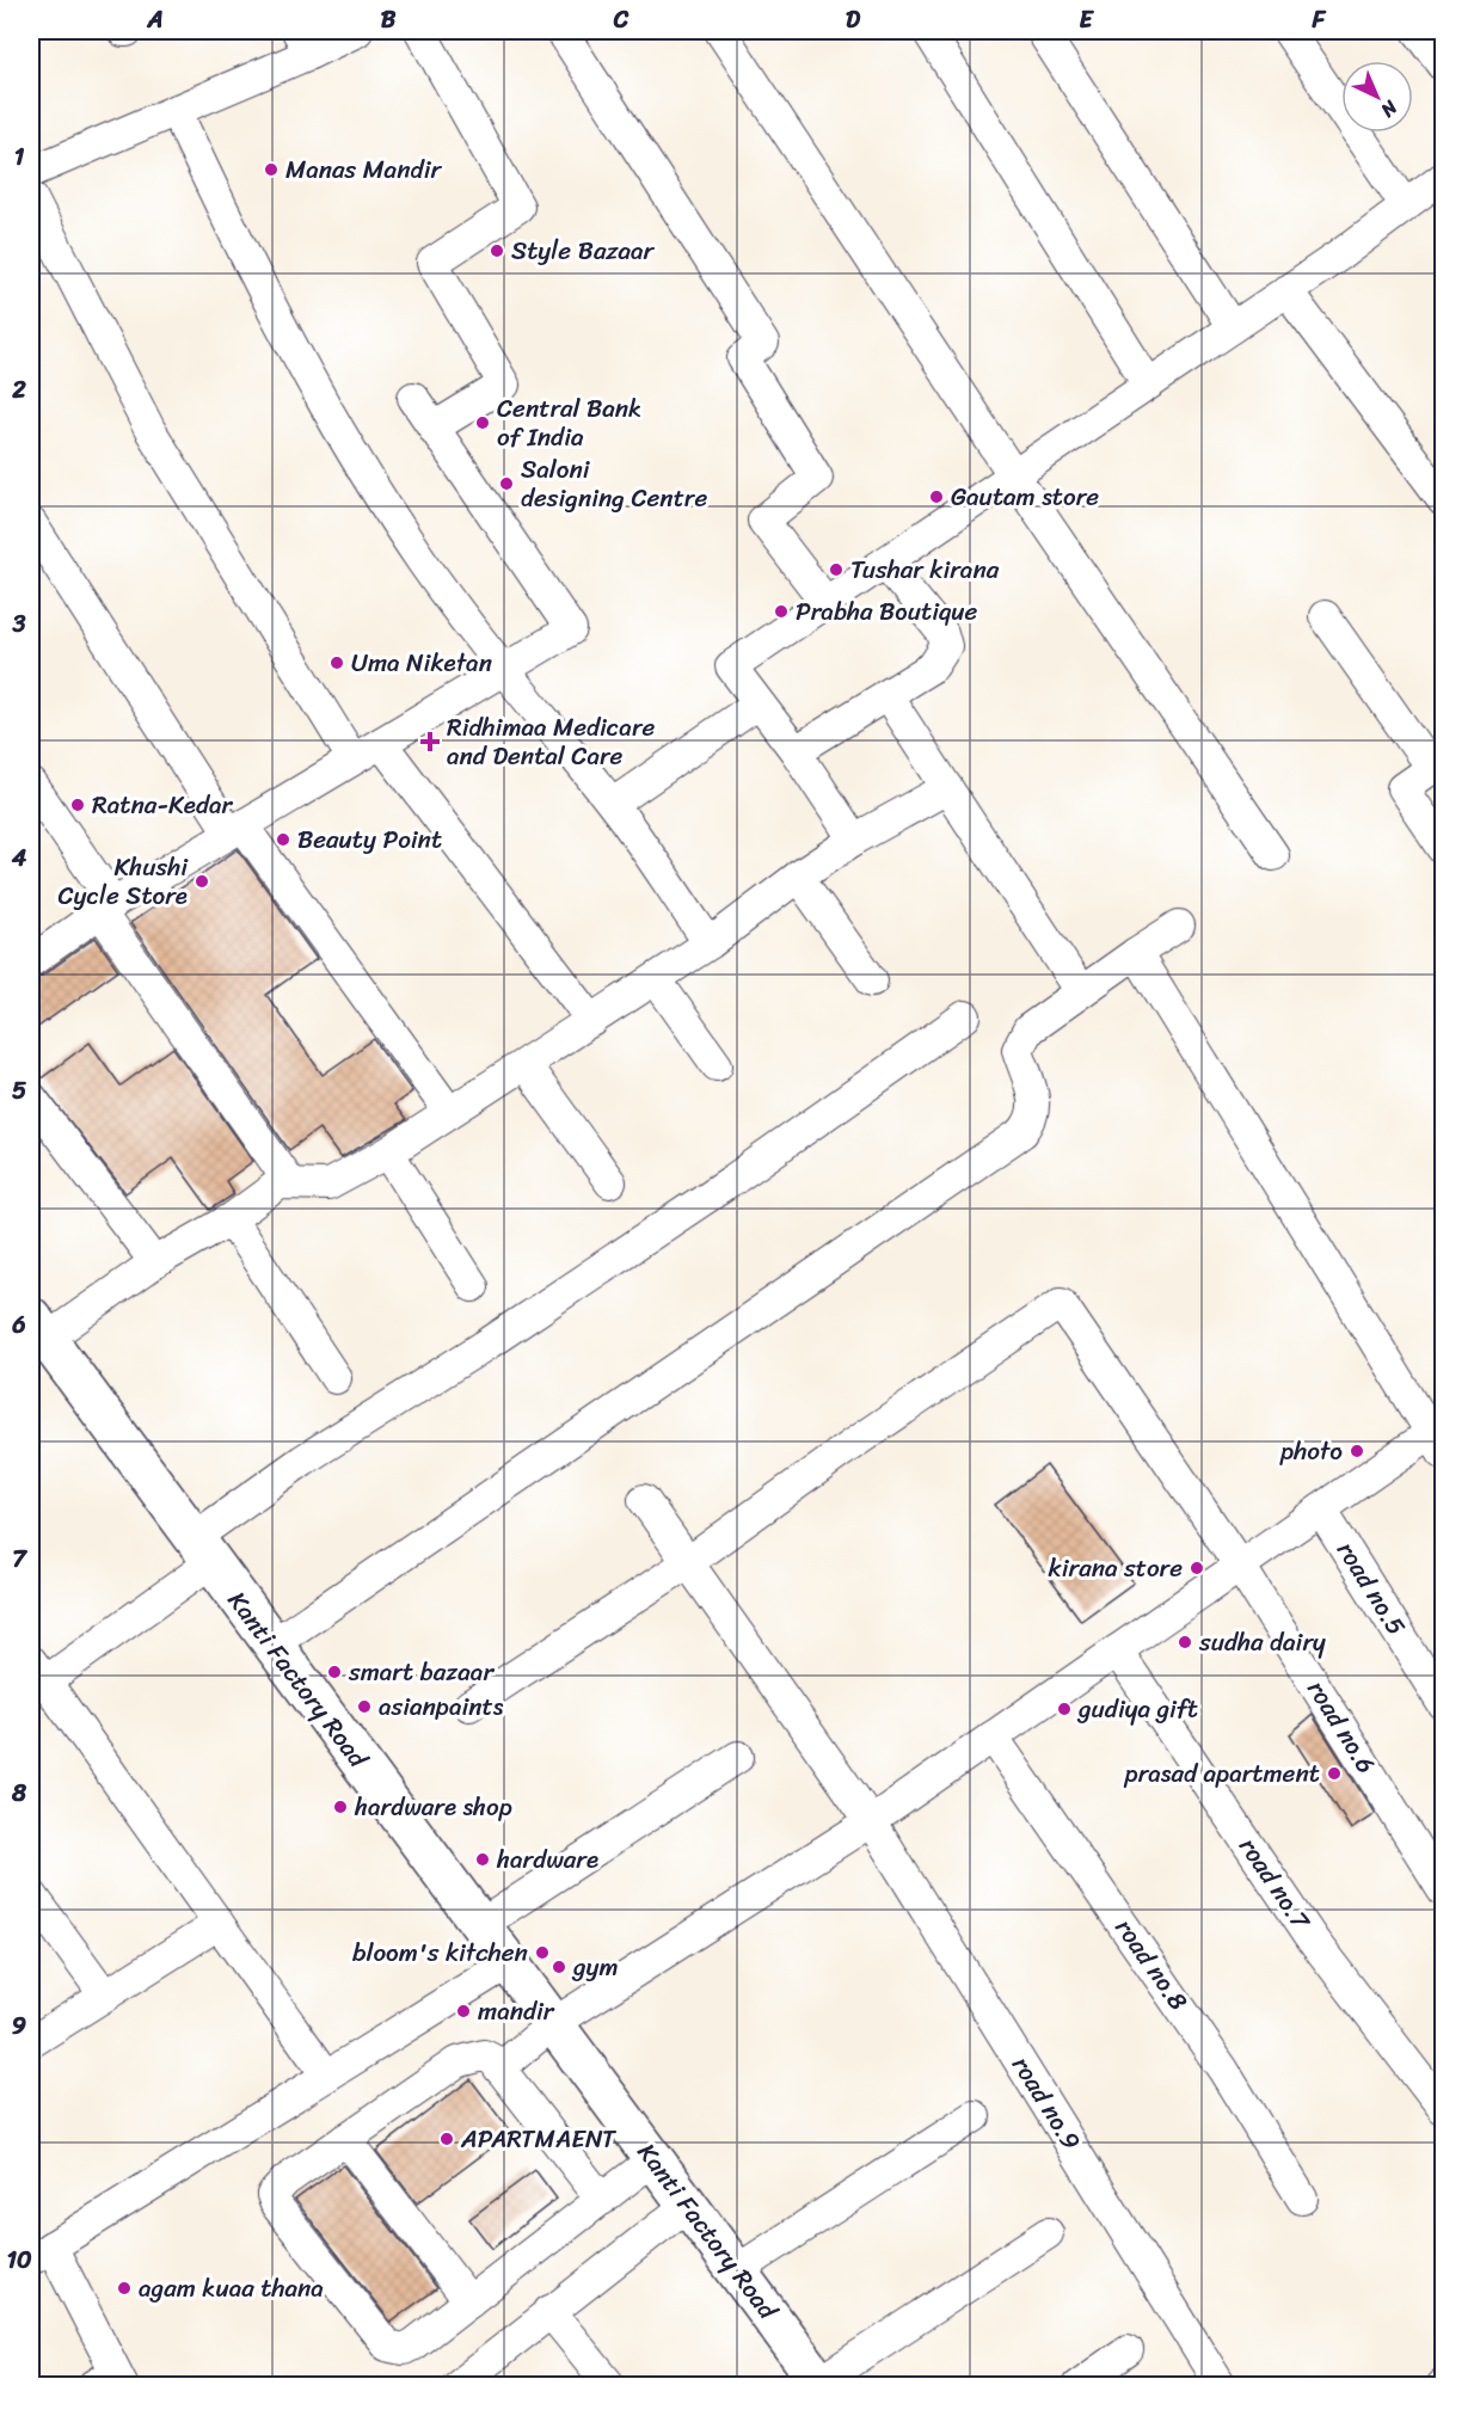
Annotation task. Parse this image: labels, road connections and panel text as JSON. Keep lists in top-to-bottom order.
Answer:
{
  "streets": {
    "street": [
      "road no.5",
      "Kanti Factory Road",
      "road no.6",
      "road no.7",
      "road no.8",
      "road no.9"
    ]
  },
  "crossings": [
    ["road no.6", "road no.9"]
  ],
  "places": {
    "other": [
      "Manas Mandir",
      "Style Bazaar",
      "Central Bank of India",
      "Saloni designing Centre",
      "Gautam store",
      "Tushar kirana",
      "Prabha Boutique",
      "Uma Niketan",
      "Ratna-Kedar",
      "Beauty Point",
      "Khushi Cycle Store",
      "photo",
      "kirana store",
      "sudha dairy",
      "smart bazaar",
      "asianpaints",
      "gudiya gift",
      "prasad apartment",
      "hardware shop",
      "hardware",
      "bloom's kitchen",
      "gym",
      "mandir",
      "APARTMAENT",
      "agam kuaa thana"
    ],
    "health": ["Ridhimaa Medicare and Dental Care"]
  },
  "north": "bottom right",
  "grid": {
    "columns": [
      "A",
      "B",
      "C",
      "D",
      "E",
      "F"
    ],
    "rows": [
      "1",
      "2",
      "3",
      "4",
      "5",
      "6",
      "7",
      "8",
      "9",
      "10"
    ]
  }
}
